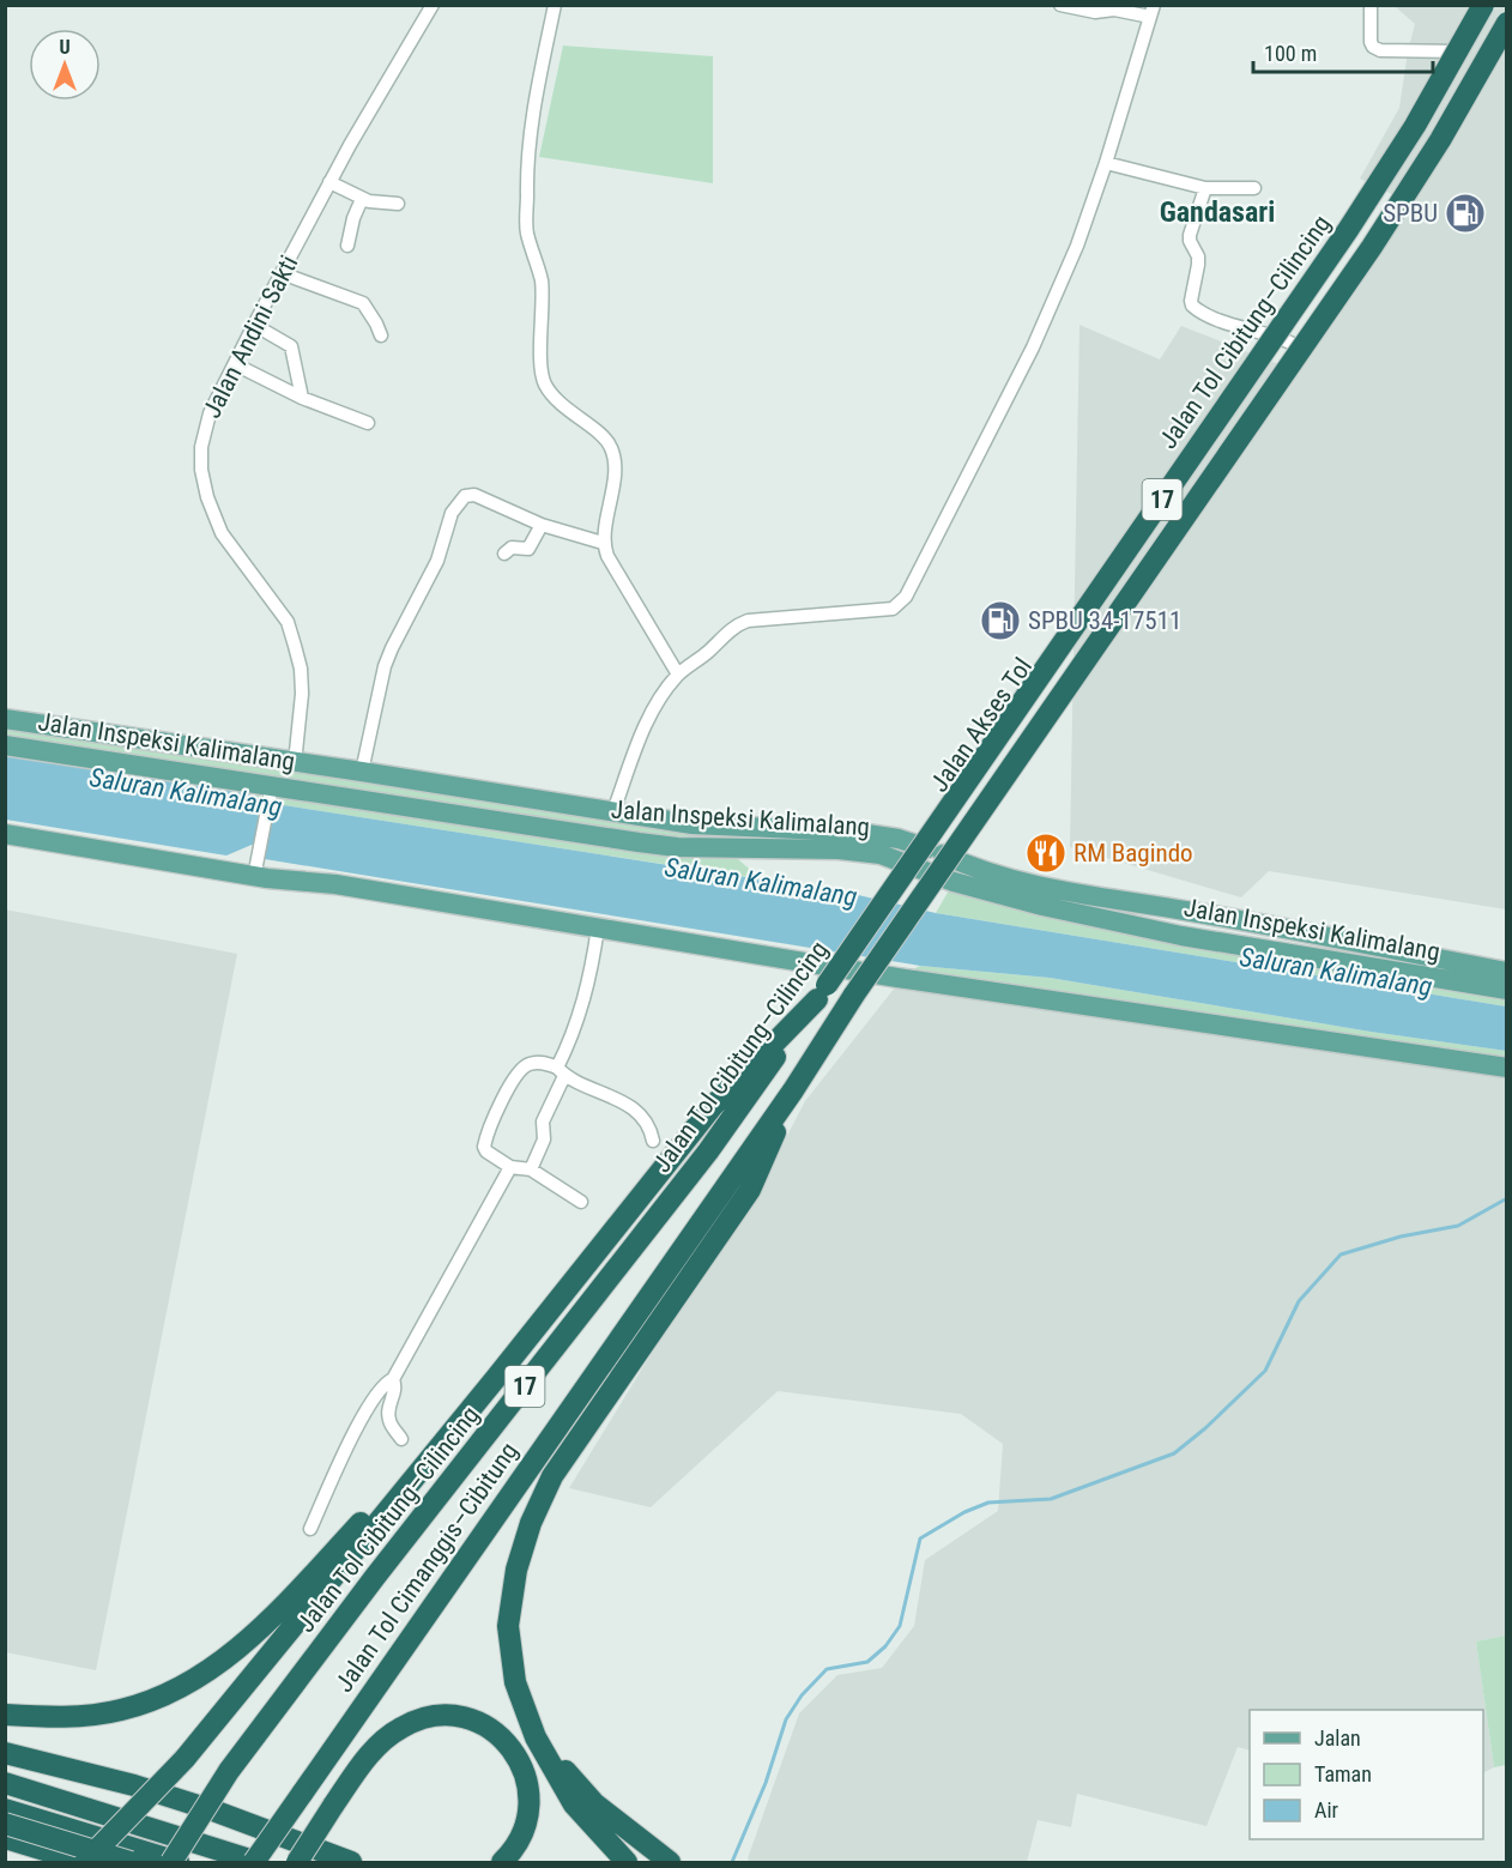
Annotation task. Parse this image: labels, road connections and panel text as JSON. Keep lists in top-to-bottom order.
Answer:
{
  "streets": {
    "highway": ["Jalan Tol Cibitung–Cilincing", "17", "Jalan Tol Cimanggis–Cibitung"],
    "main road": ["Jalan Akses Tol", "Jalan Inspeksi Kalimalang"],
    "street": ["Jalan Andini Sakti"]
  },
  "crossings": [
    ["Jalan Andini Sakti", "Jalan Inspeksi Kalimalang"],
    ["17", "Jalan Akses Tol"],
    ["17", "Jalan Tol Cimanggis–Cibitung"],
    ["Jalan Akses Tol", "Jalan Inspeksi Kalimalang"]
  ],
  "districts": ["Gandasari"],
  "water": ["Saluran Kalimalang"],
  "places": {
    "fuel station": ["SPBU", "SPBU 34-17511"],
    "restaurant": ["RM Bagindo"]
  },
  "legend": ["Jalan", "Taman", "Air"],
  "scale_bar": "100 m",
  "north": "top"
}
